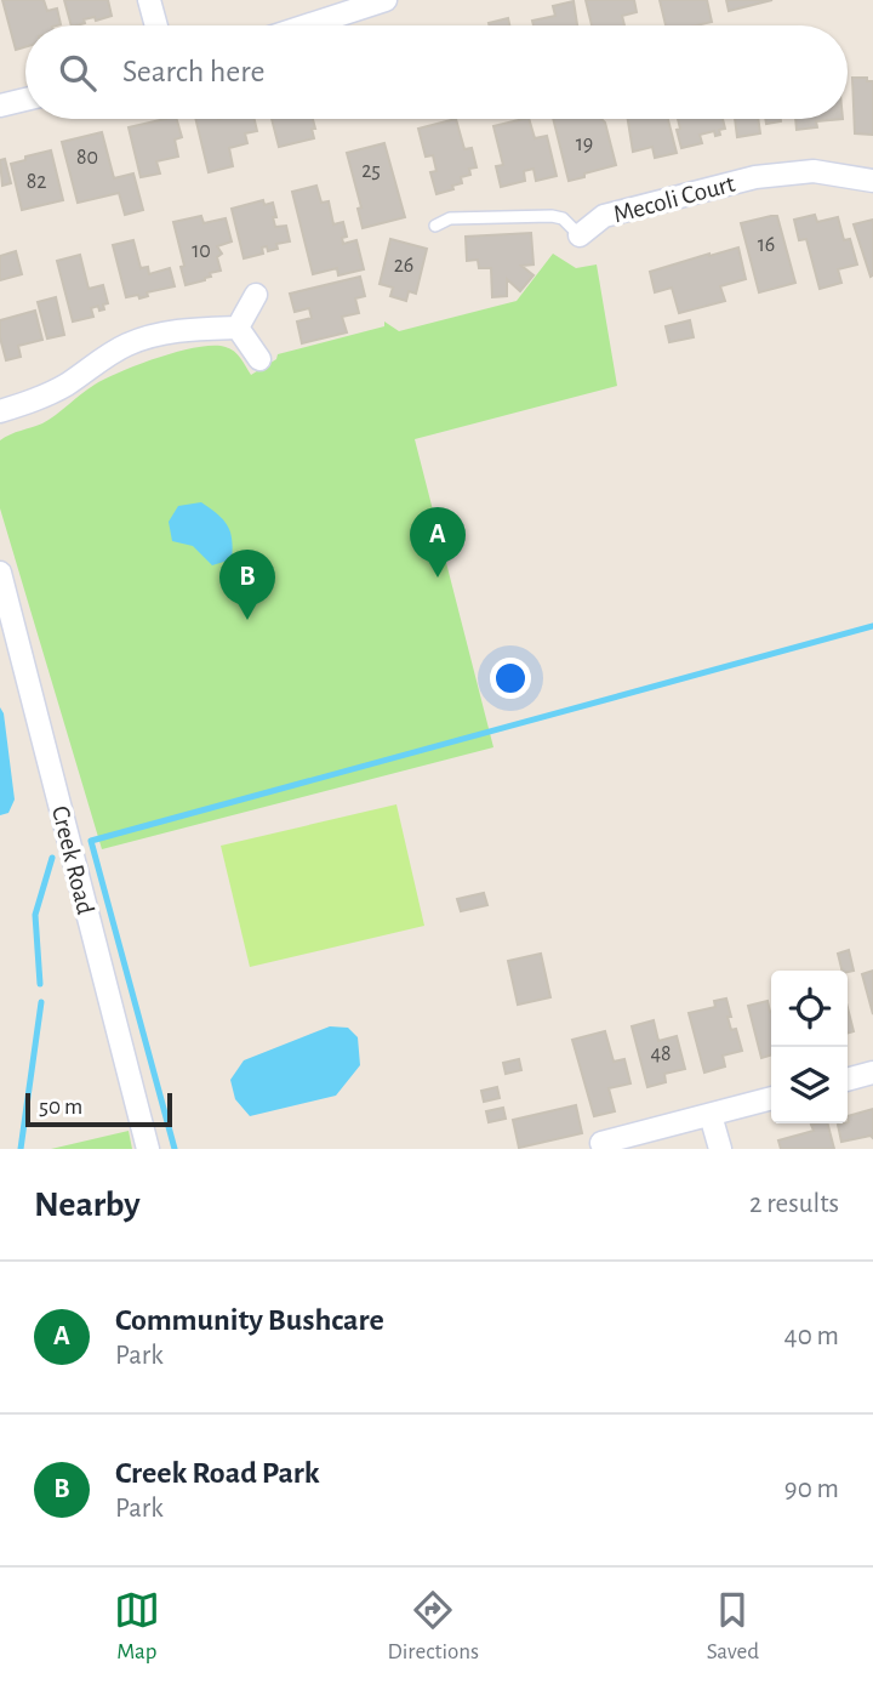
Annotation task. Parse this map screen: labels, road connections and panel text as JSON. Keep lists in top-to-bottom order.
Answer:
{
  "streets": {
    "street": ["Mecoli Court", "Creek Road"]
  },
  "house_numbers": [
    "19",
    "80",
    "25",
    "82",
    "16",
    "10",
    "26",
    "48"
  ],
  "scale_bar": "50 m",
  "page": {
    "search": "Search here",
    "pins": ["A", "B"],
    "scale": "50 m",
    "heading": ["Nearby", "2 results"],
    "list": [
      {
        "mark": "A",
        "name": "Community Bushcare",
        "note": "Park",
        "value": "40 m"
      },
      {
        "mark": "B",
        "name": "Creek Road Park",
        "note": "Park",
        "value": "90 m"
      }
    ],
    "nav": ["Map", "Directions", "Saved"]
  }
}
